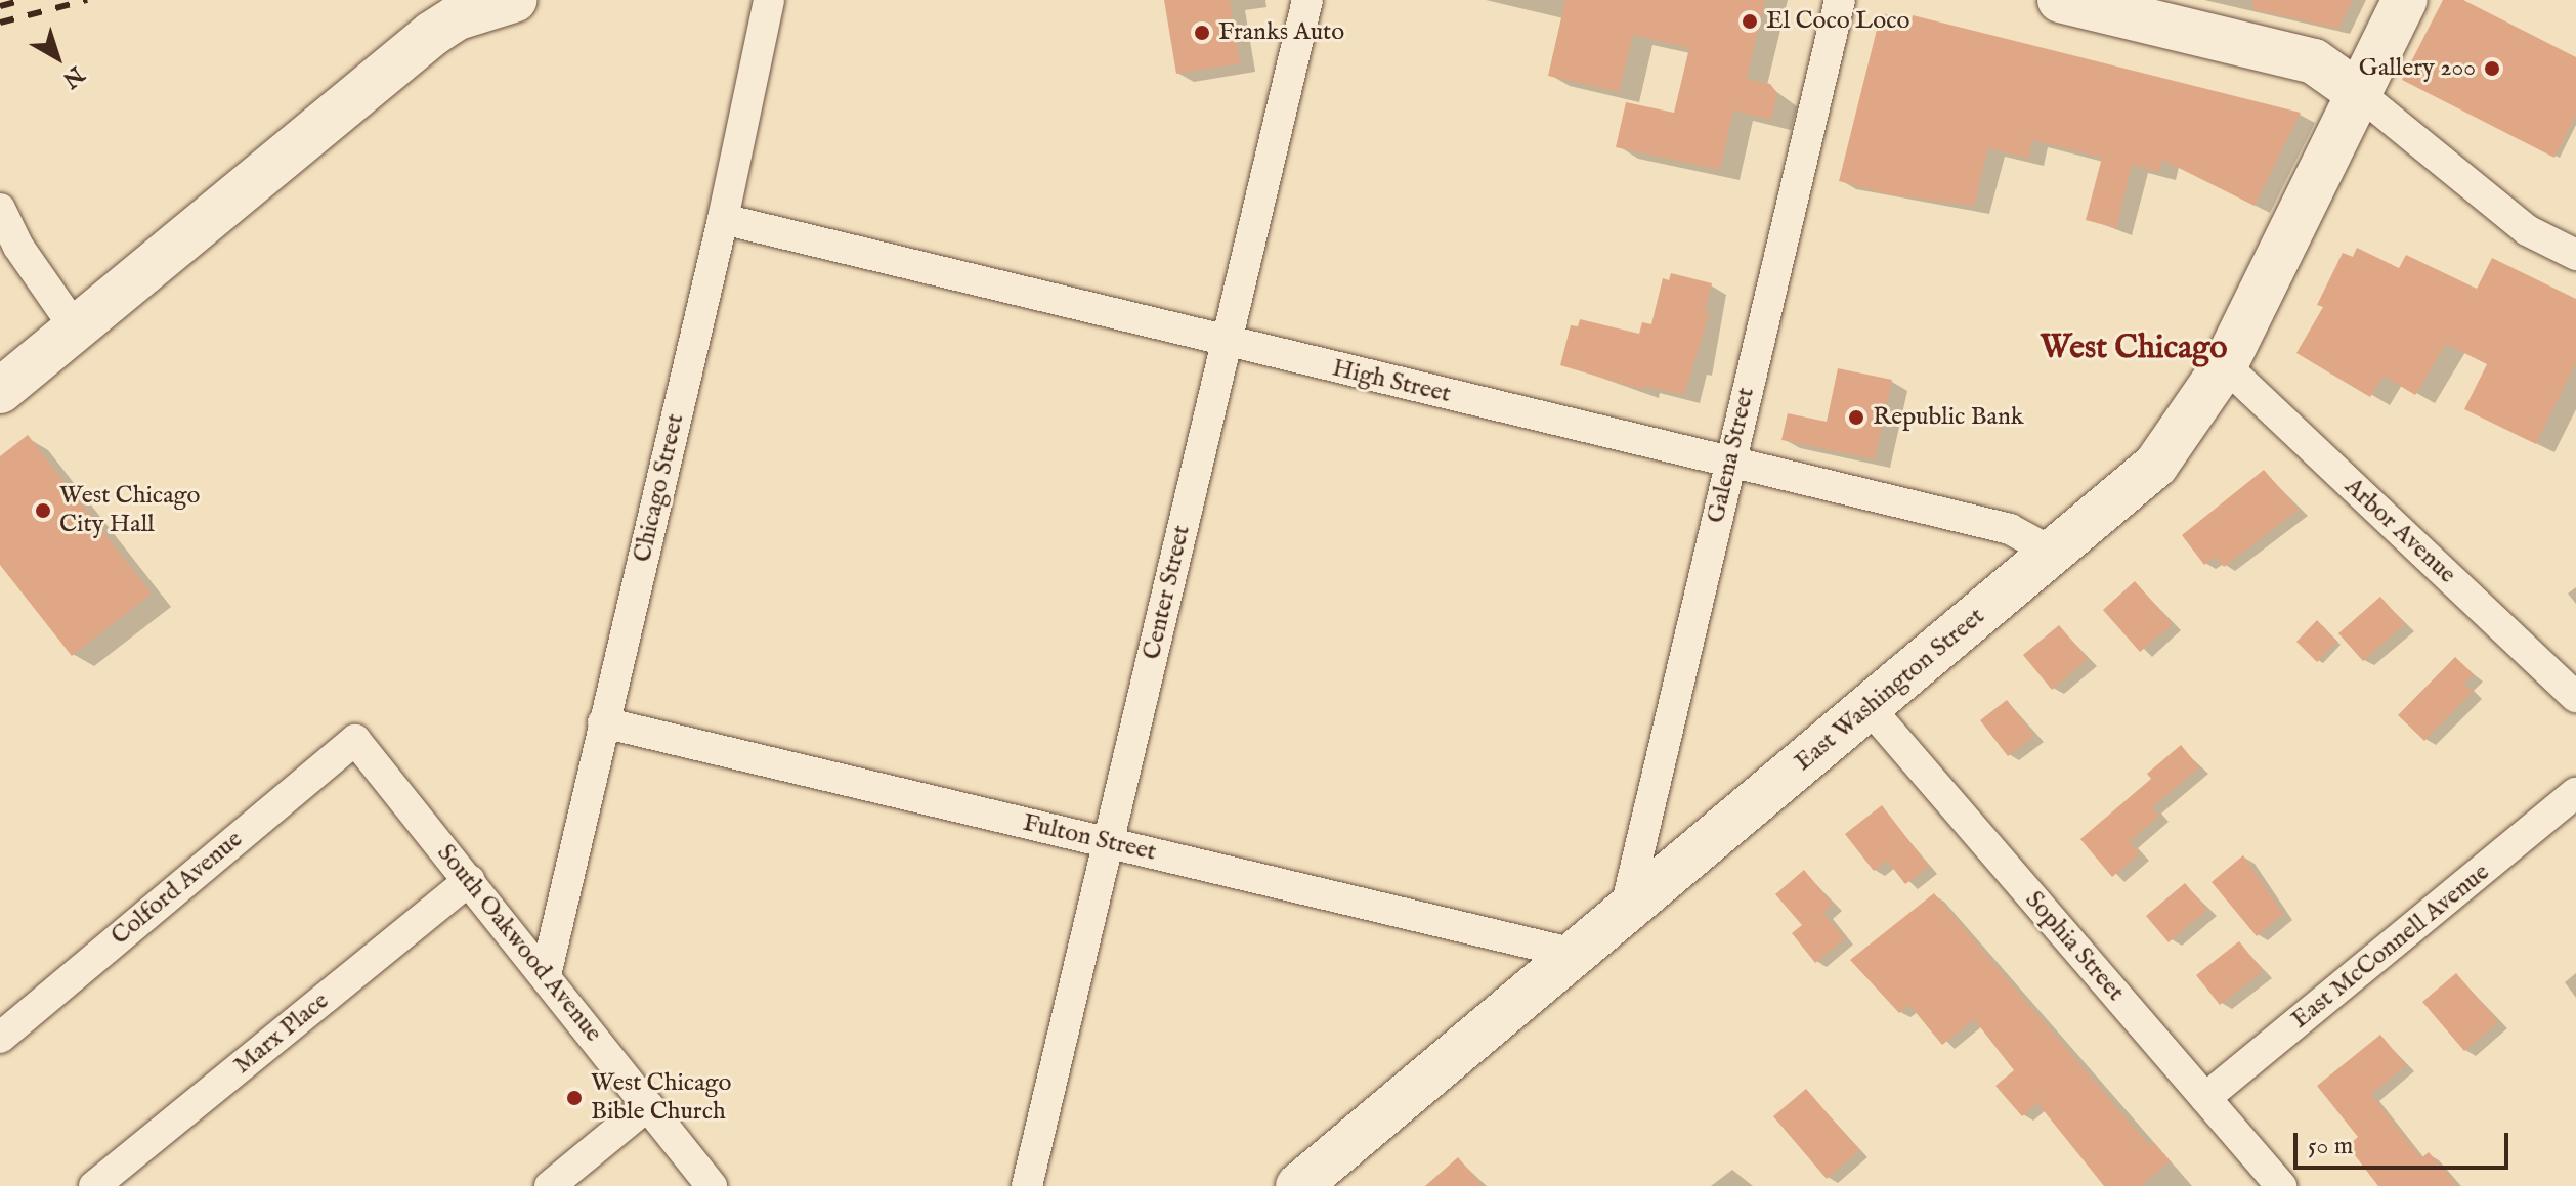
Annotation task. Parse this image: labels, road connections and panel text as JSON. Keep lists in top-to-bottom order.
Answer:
{
  "streets": {
    "main road": ["East Washington Street"],
    "street": [
      "High Street",
      "Galena Street",
      "Chicago Street",
      "Arbor Avenue",
      "Center Street",
      "Fulton Street",
      "Colford Avenue",
      "South Oakwood Avenue",
      "Sophia Street",
      "East McConnell Avenue",
      "Marx Place"
    ]
  },
  "crossings": [
    ["High Street", "Galena Street"],
    ["High Street", "Chicago Street"],
    ["High Street", "Center Street"],
    ["High Street", "East Washington Street"],
    ["Galena Street", "East Washington Street"],
    ["Chicago Street", "Fulton Street"],
    ["Chicago Street", "South Oakwood Avenue"],
    ["Arbor Avenue", "East Washington Street"],
    ["Center Street", "Fulton Street"],
    ["East Washington Street", "Fulton Street"],
    ["East Washington Street", "Sophia Street"],
    ["Colford Avenue", "South Oakwood Avenue"],
    ["South Oakwood Avenue", "Marx Place"],
    ["Sophia Street", "East McConnell Avenue"]
  ],
  "districts": ["West Chicago"],
  "places": [
    "El Coco Loco",
    "Franks Auto",
    "Gallery 200",
    "Republic Bank",
    "West Chicago City Hall",
    "West Chicago Bible Church"
  ],
  "scale_bar": "50 m",
  "north": "bottom right"
}
